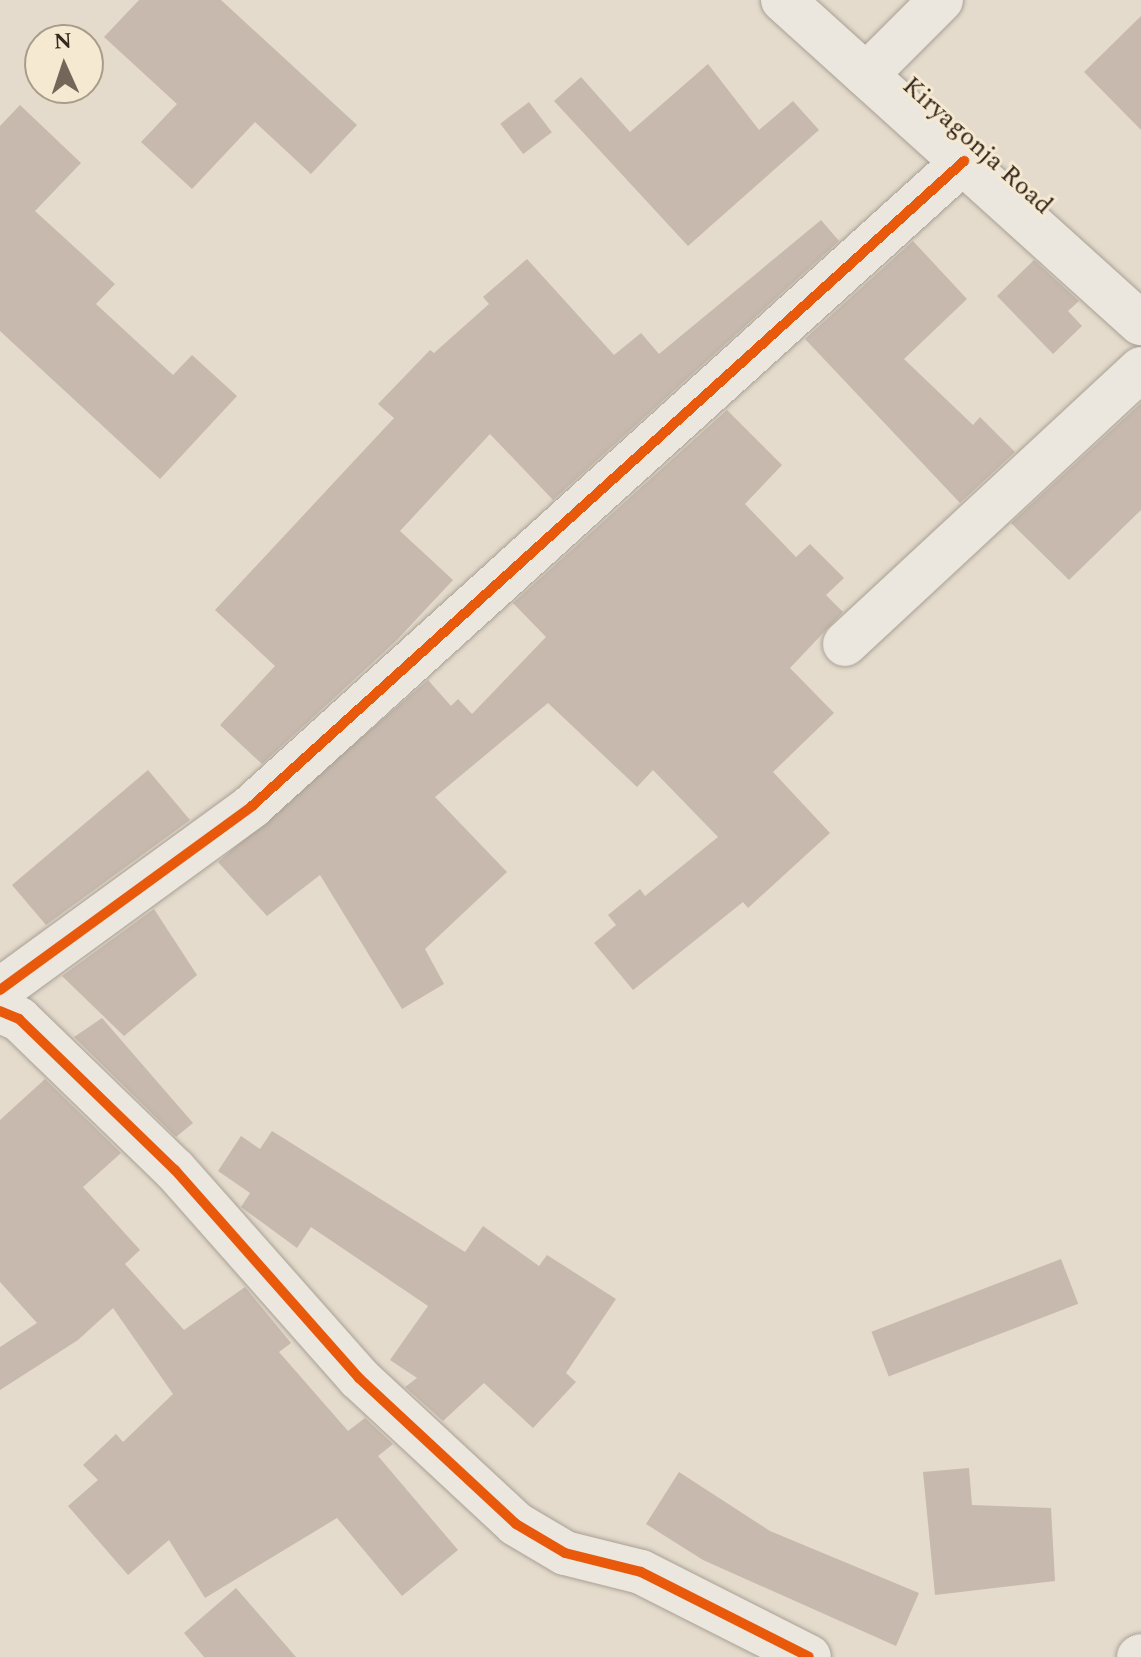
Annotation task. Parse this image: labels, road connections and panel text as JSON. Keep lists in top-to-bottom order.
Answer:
{
  "streets": {
    "street": ["Kiryagonja Road"]
  },
  "north": "top"
}
